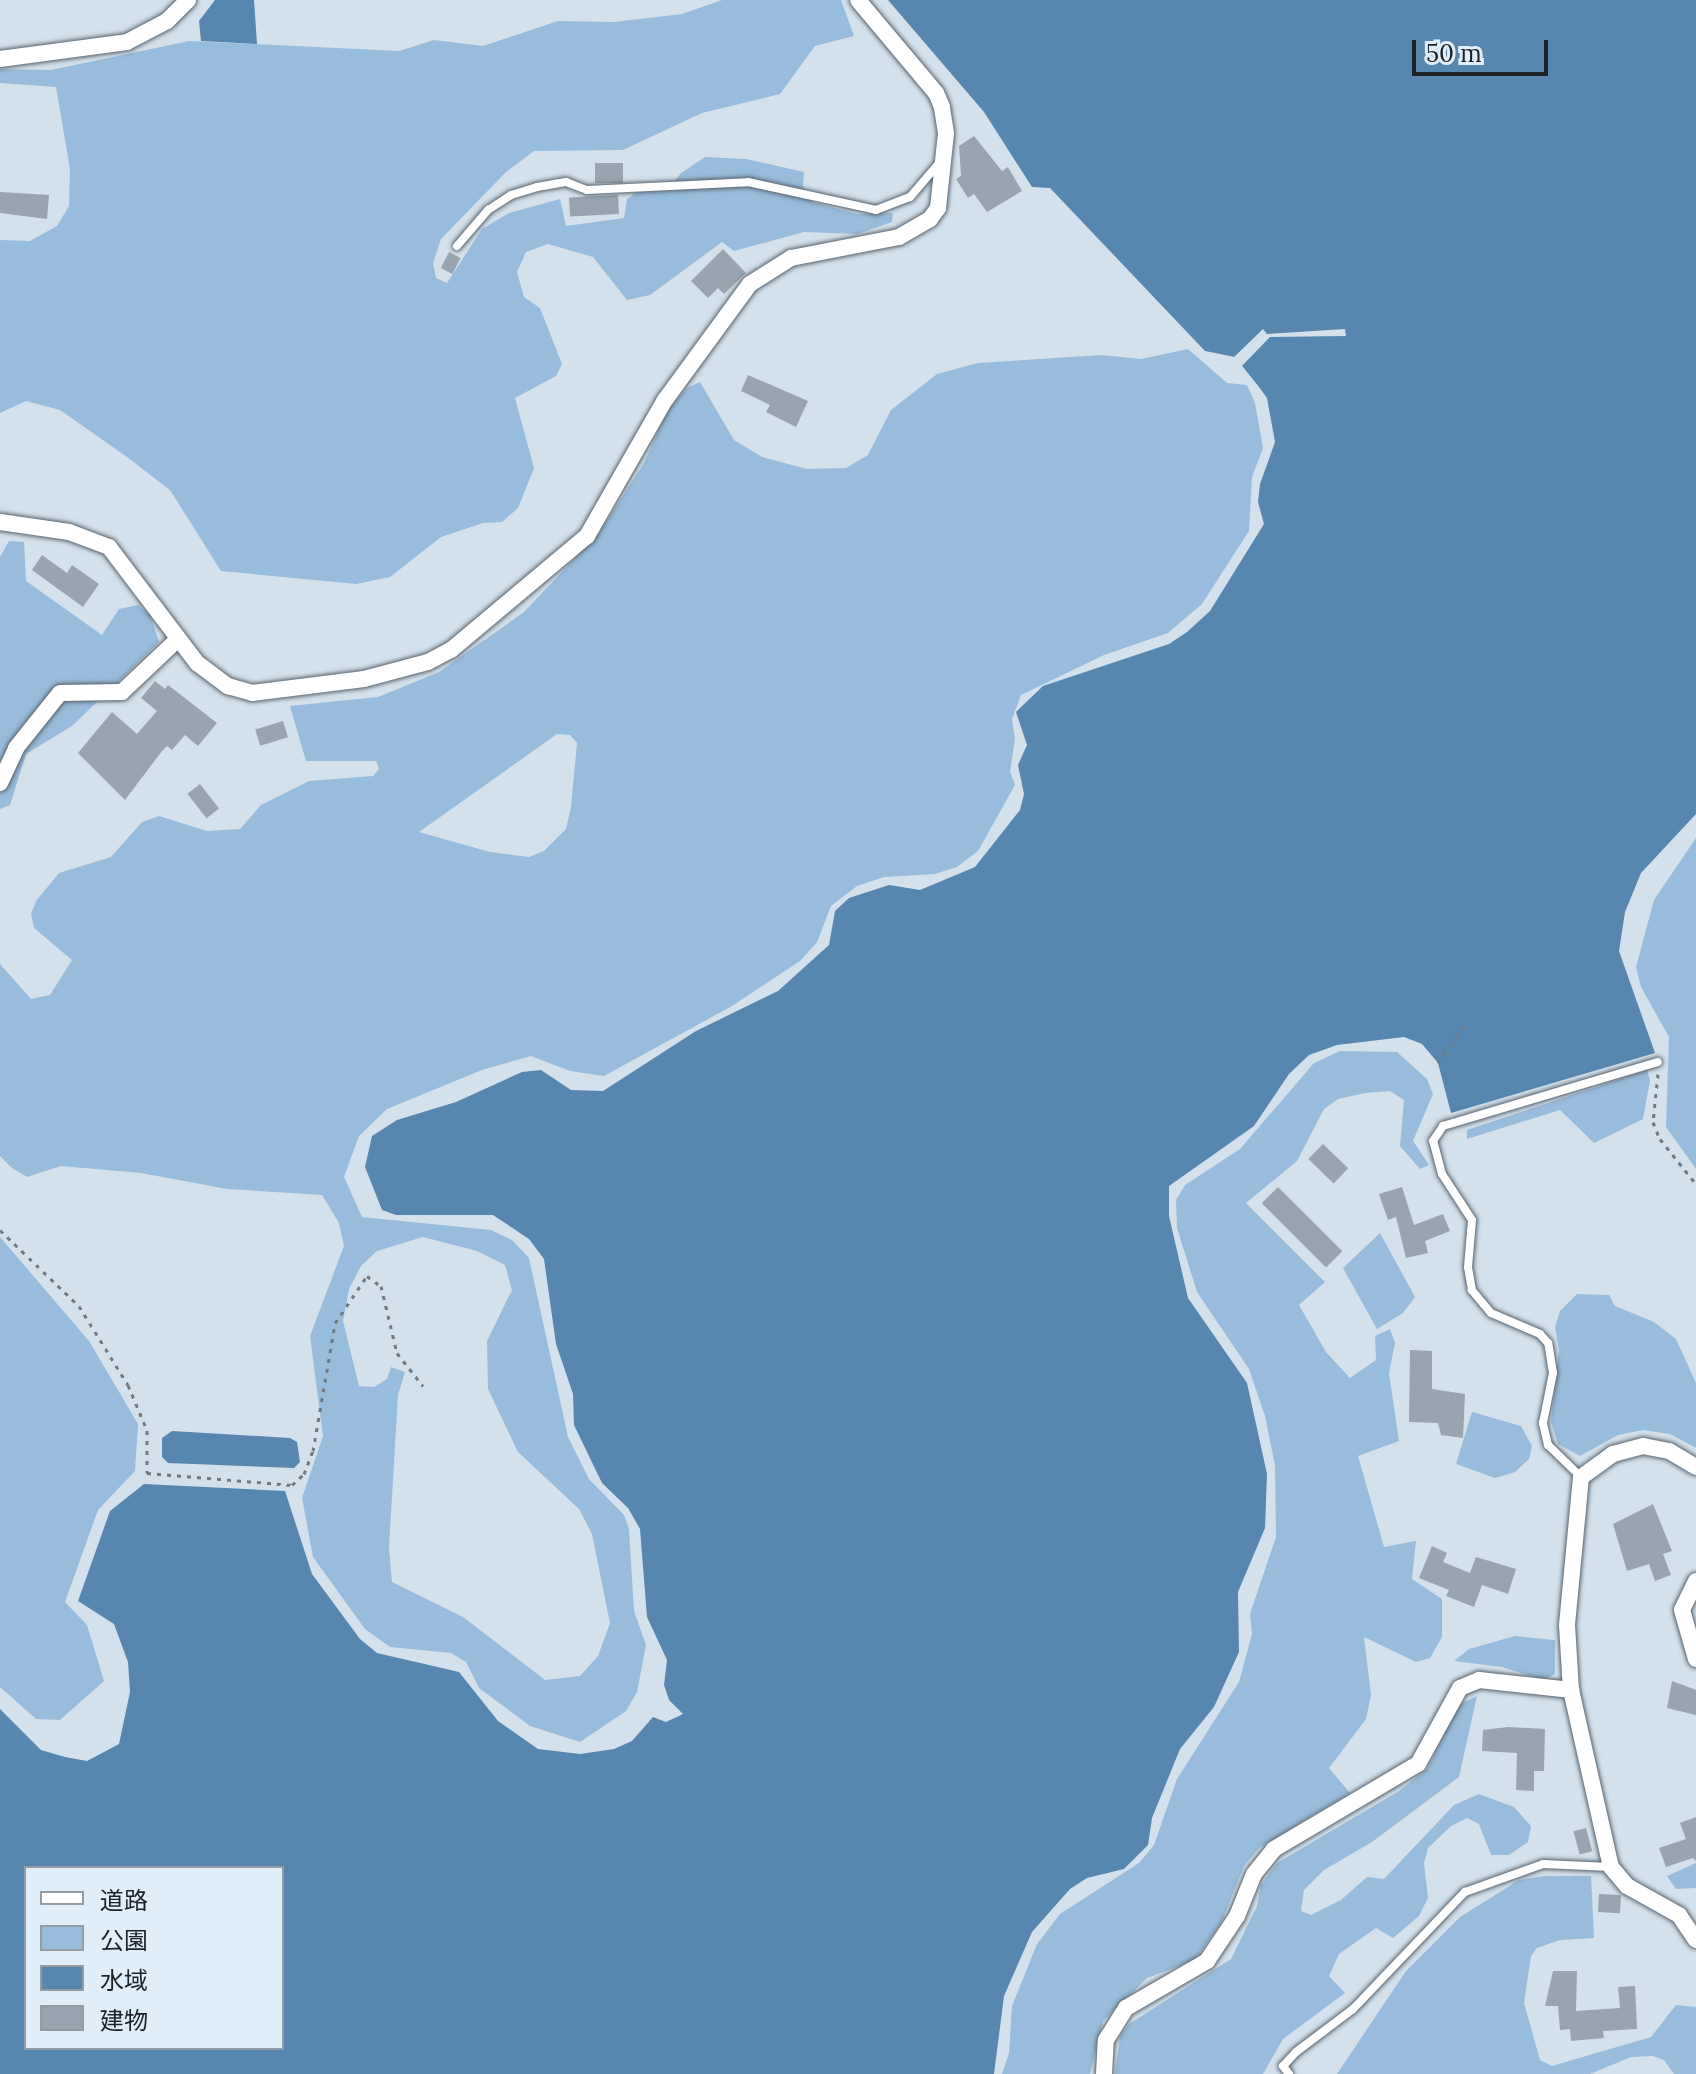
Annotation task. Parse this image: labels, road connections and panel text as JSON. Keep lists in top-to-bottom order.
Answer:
{
  "legend": [
    "道路",
    "公園",
    "水域",
    "建物"
  ],
  "scale_bar": "50 m"
}
